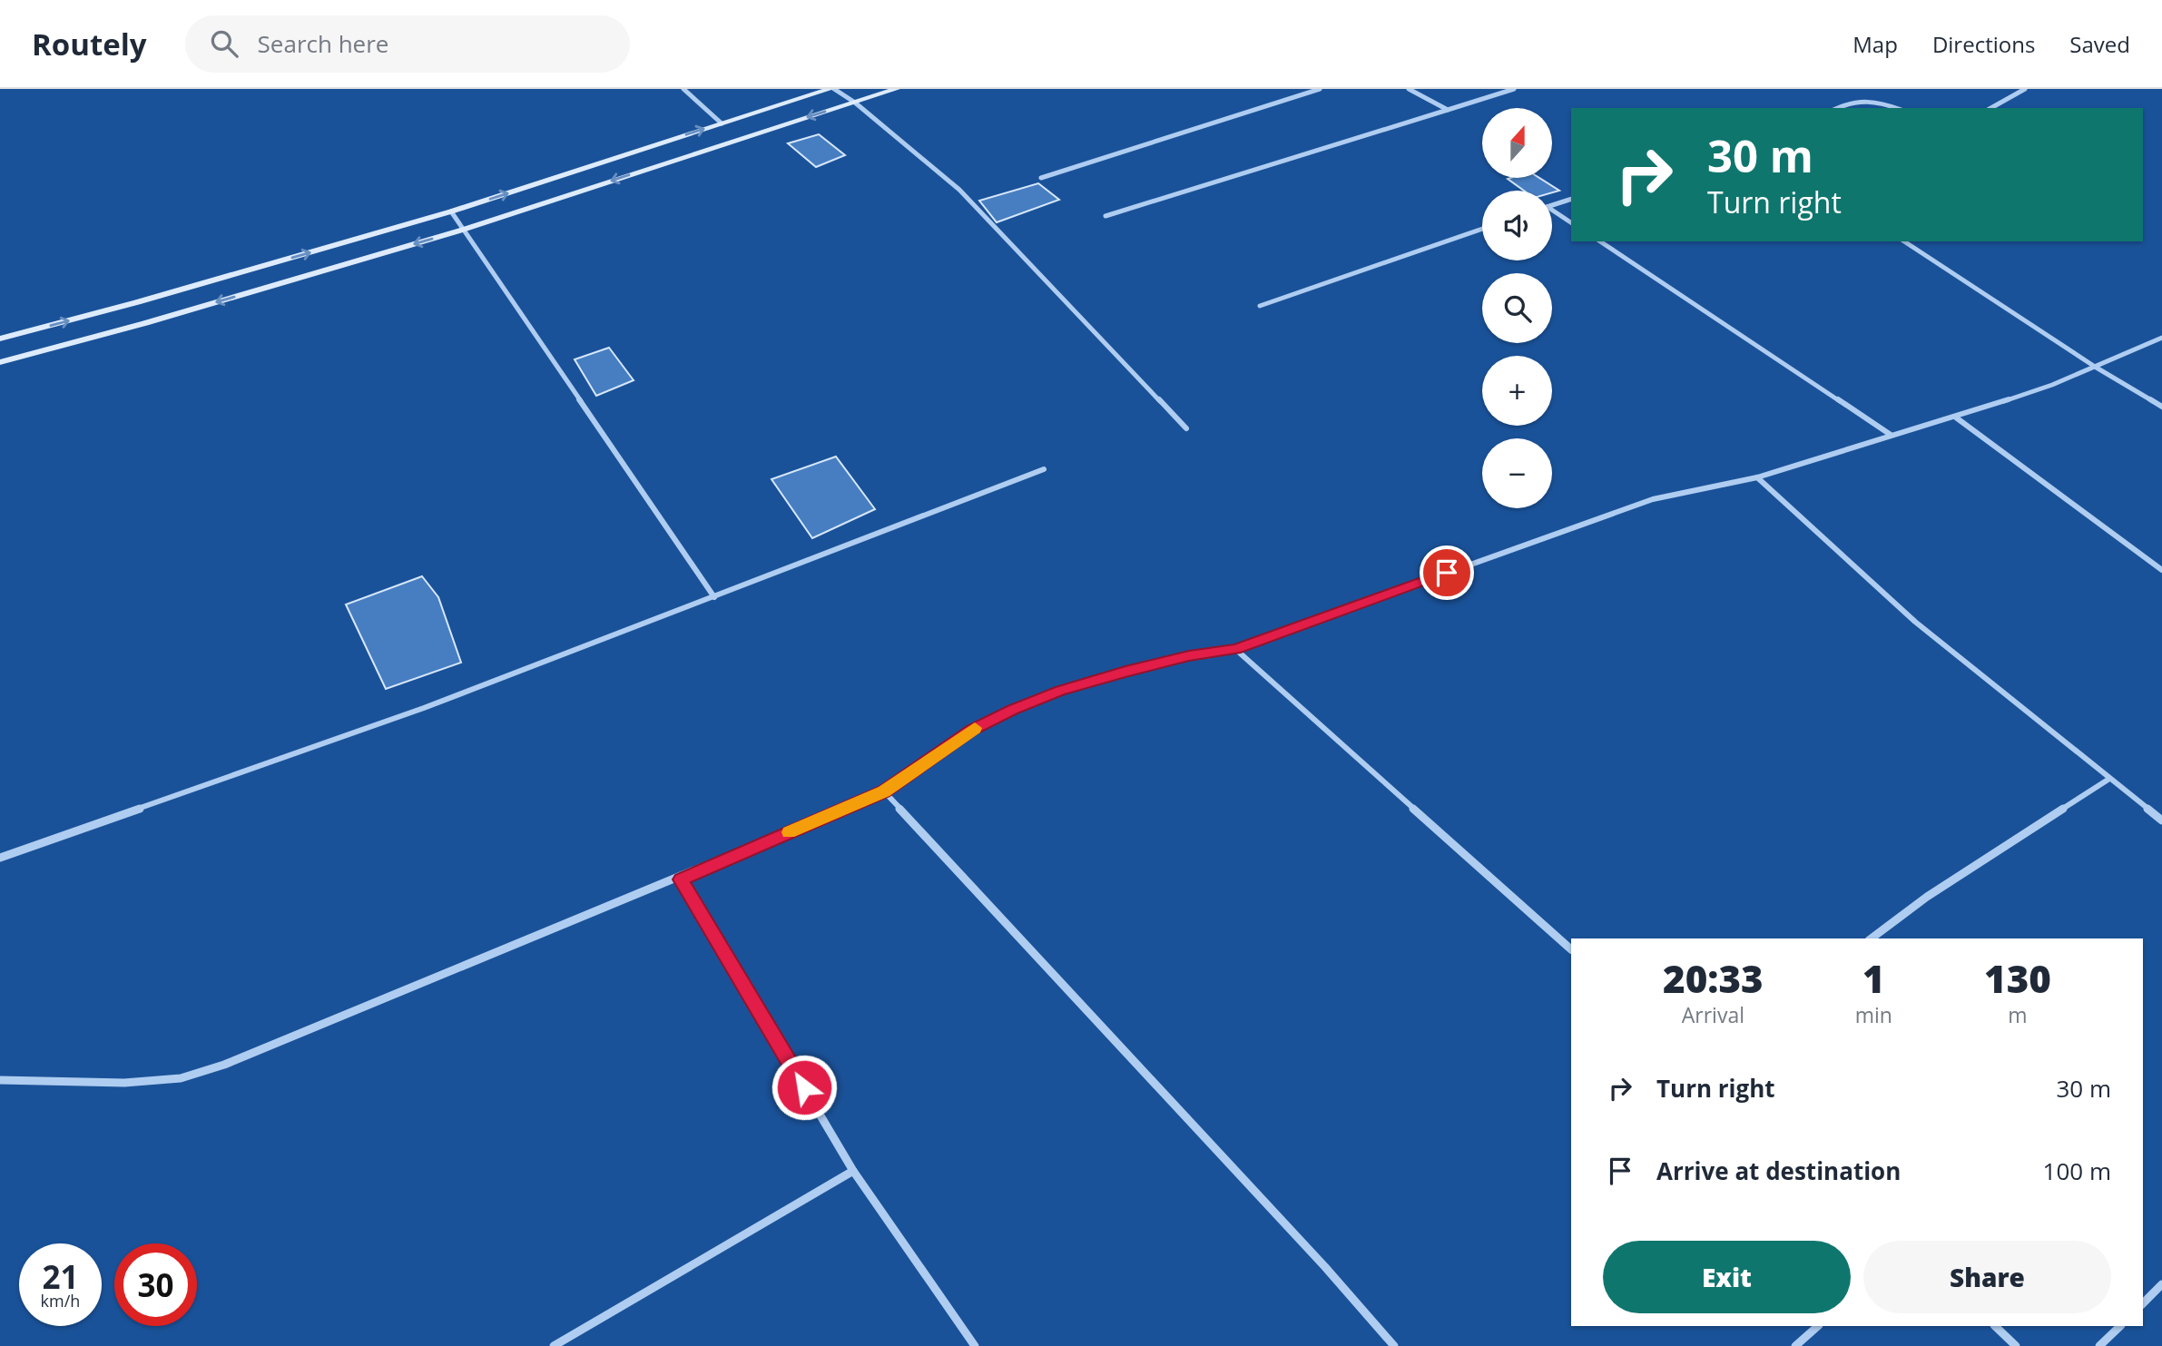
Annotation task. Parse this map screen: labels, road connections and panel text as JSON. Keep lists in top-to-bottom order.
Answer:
{
  "north": "top",
  "page": {
    "header": "Routely",
    "search": "Search here",
    "nav": ["Map", "Directions", "Saved"],
    "map_buttons": ["+", "−"],
    "turn": ["30 m", "Turn right"],
    "eta": [
      "20:33",
      "Arrival",
      "1",
      "min",
      "130",
      "m"
    ],
    "list": [
      {
        "name": "Turn right",
        "value": "30 m"
      },
      {
        "name": "Arrive at destination",
        "value": "100 m"
      }
    ],
    "buttons": ["Exit", "Share"],
    "speed": "21 km/h",
    "limit": "30"
  }
}
